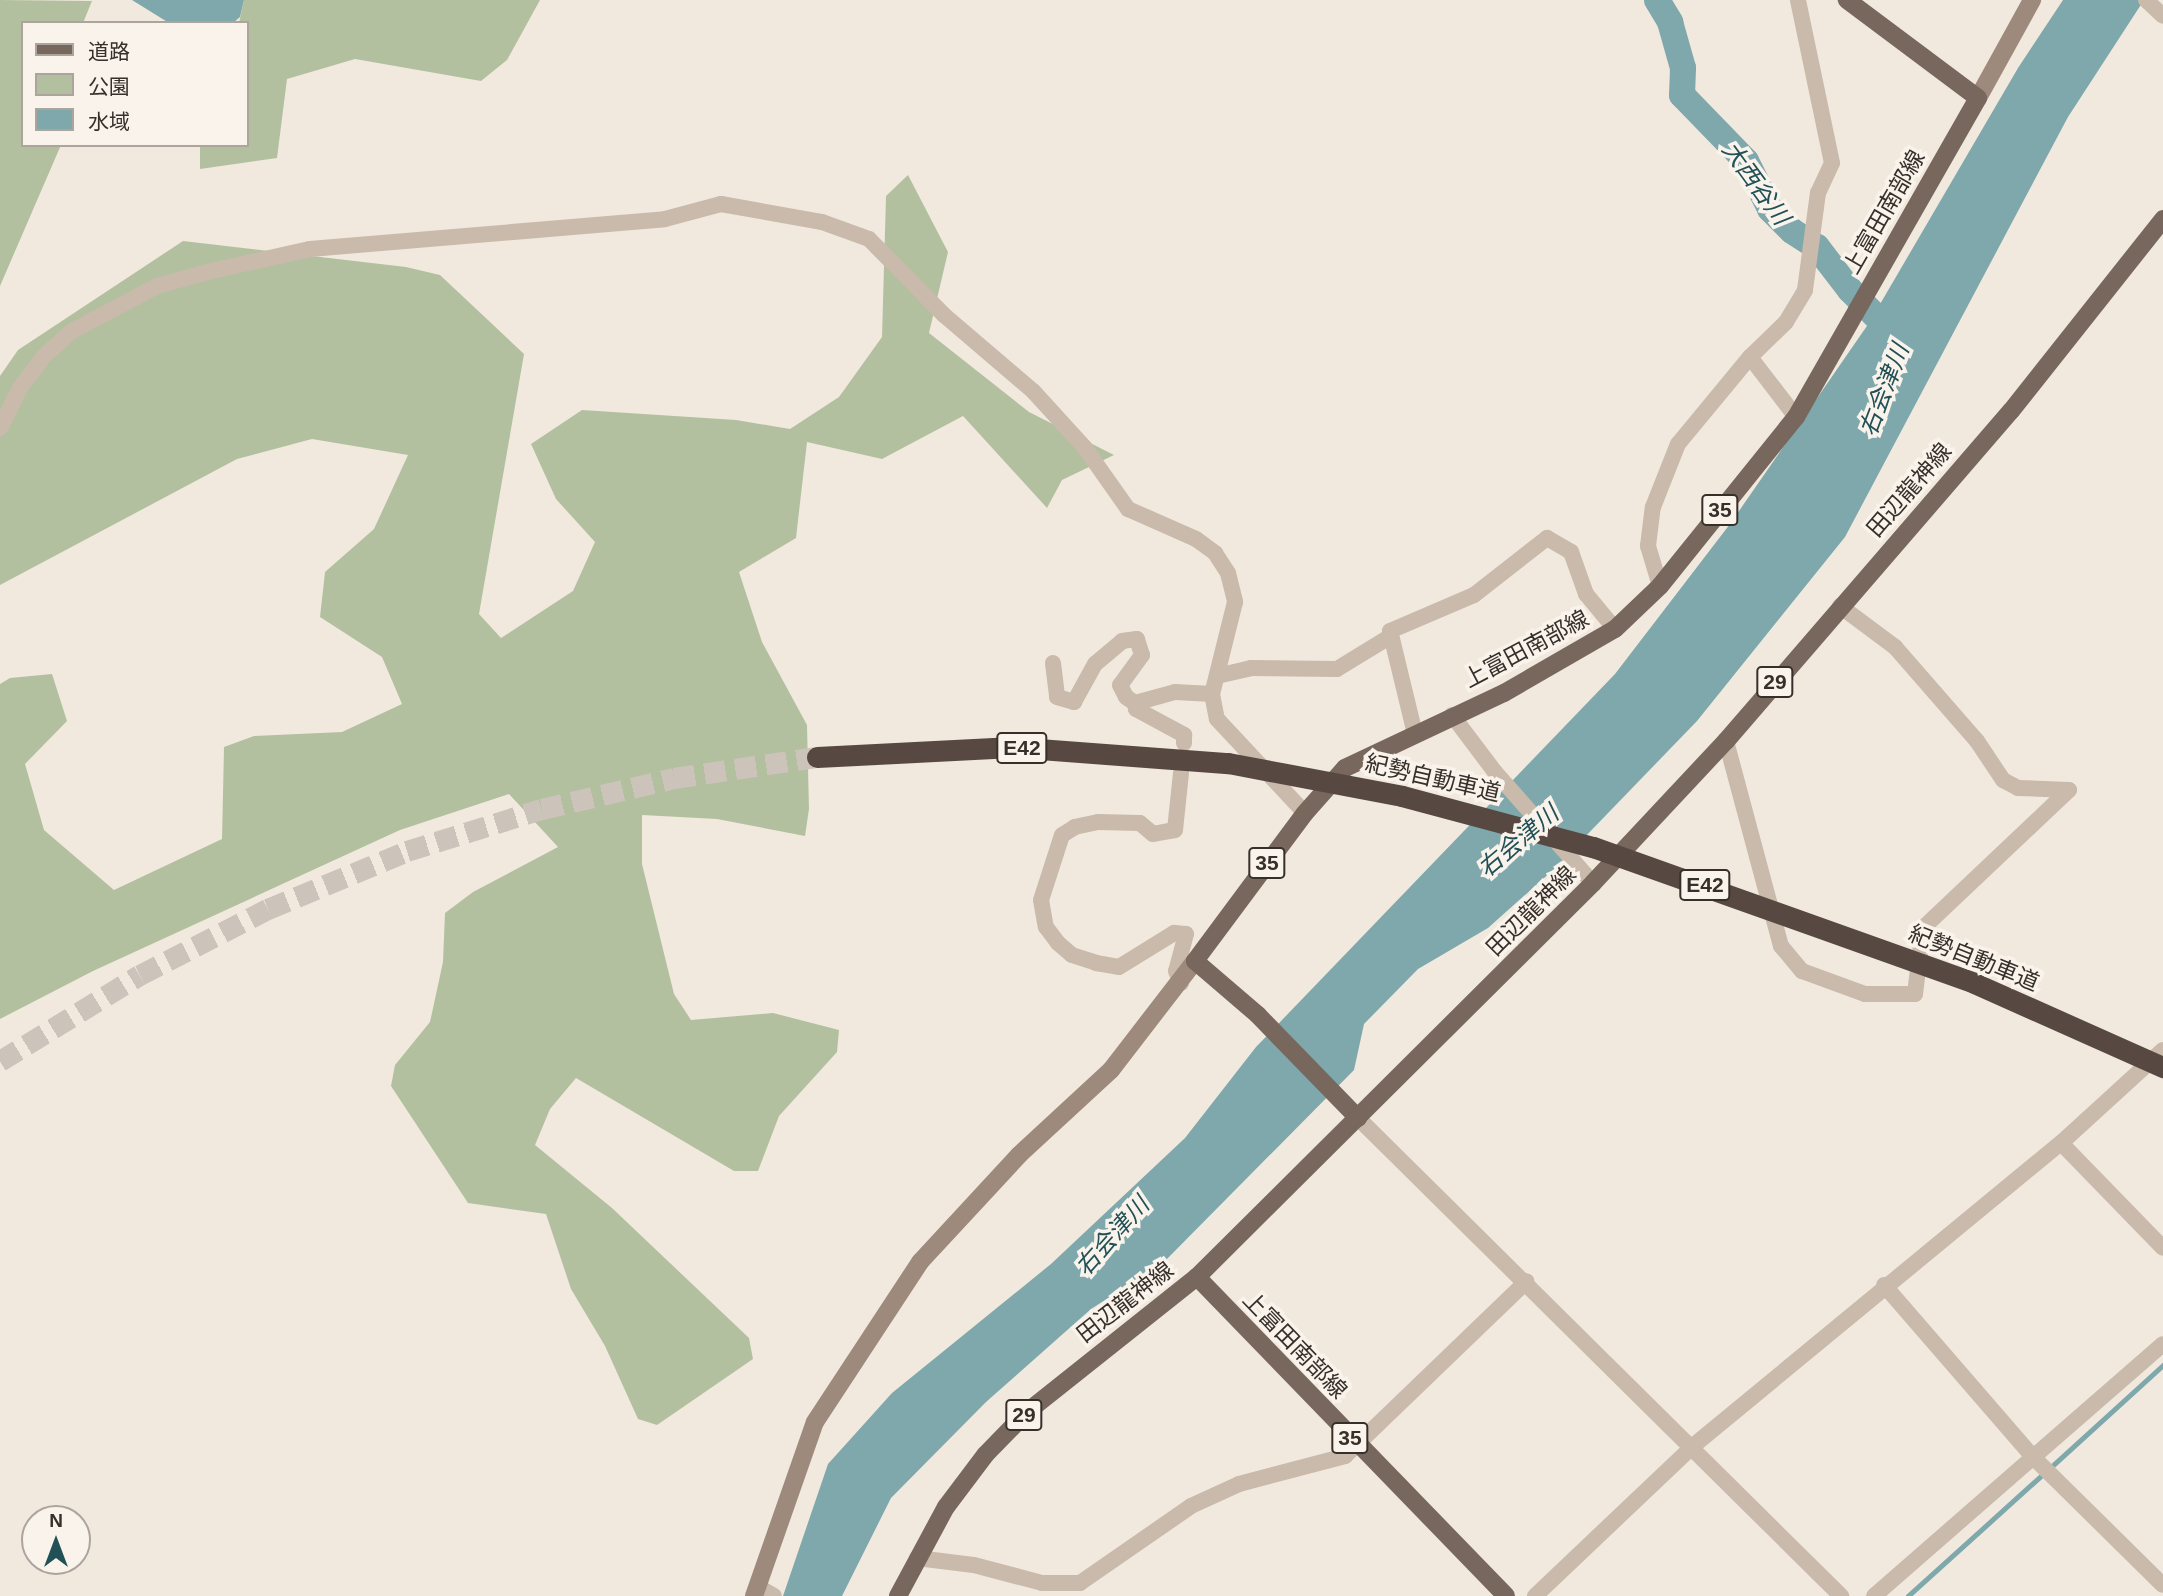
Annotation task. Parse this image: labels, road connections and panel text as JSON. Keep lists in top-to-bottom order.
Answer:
{
  "streets": {
    "highway": ["E42", "紀勢自動車道"],
    "main road": [
      "上富田南部線",
      "田辺龍神線",
      "35",
      "29"
    ]
  },
  "crossings": [
    ["上富田南部線", "田辺龍神線"]
  ],
  "water": ["大西谷川", "右会津川"],
  "legend": ["道路", "公園", "水域"],
  "north": "top"
}
